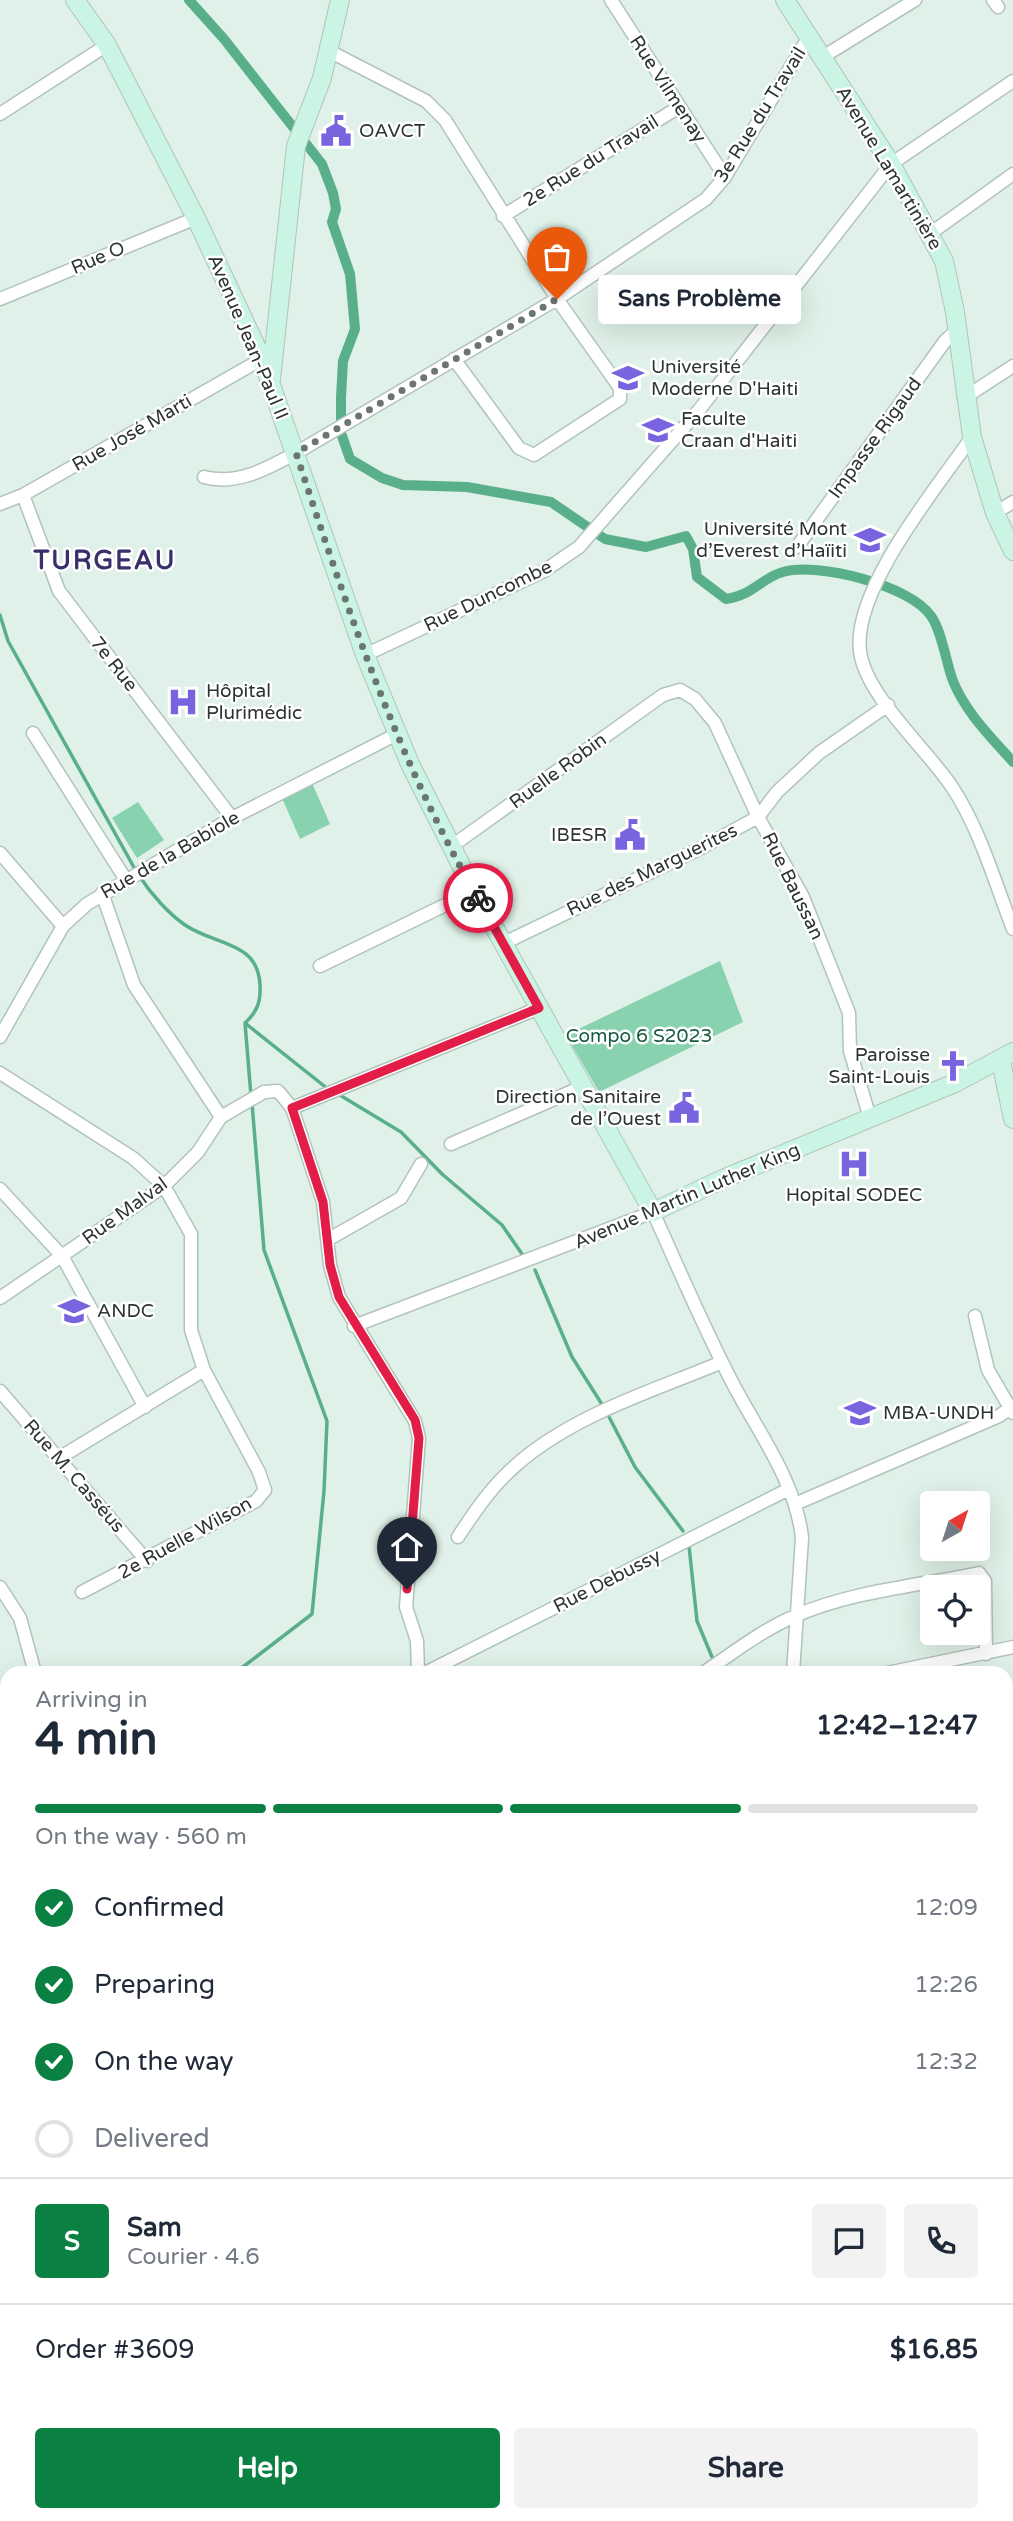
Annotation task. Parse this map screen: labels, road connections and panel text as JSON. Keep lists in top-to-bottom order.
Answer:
{
  "streets": {
    "street": [
      "Rue Vilmenay",
      "3e Rue du Travail",
      "2e Rue du Travail",
      "Avenue Lamartinière",
      "Rue O",
      "Avenue Jean-Paul II",
      "Rue José Marti",
      "Impasse Rigaud",
      "Rue Duncombe",
      "7e Rue",
      "Ruelle Robin",
      "Rue de la Babiole",
      "Rue des Marguerites",
      "Rue Baussan",
      "Avenue Martin Luther King",
      "Rue Malval",
      "Rue M. Casséus",
      "2e Ruelle Wilson",
      "Rue Debussy"
    ]
  },
  "crossings": [
    ["Rue Vilmenay", "3e Rue du Travail"],
    ["Rue Vilmenay", "2e Rue du Travail"],
    ["3e Rue du Travail", "Avenue Lamartinière"],
    ["3e Rue du Travail", "Avenue Jean-Paul II"],
    ["Avenue Lamartinière", "Impasse Rigaud"],
    ["Avenue Lamartinière", "Rue Duncombe"],
    ["Rue O", "Avenue Jean-Paul II"],
    ["Avenue Jean-Paul II", "Rue José Marti"],
    ["Avenue Jean-Paul II", "Rue Duncombe"],
    ["Avenue Jean-Paul II", "Ruelle Robin"],
    ["Avenue Jean-Paul II", "Rue de la Babiole"],
    ["Avenue Jean-Paul II", "Rue des Marguerites"],
    ["Avenue Jean-Paul II", "Avenue Martin Luther King"],
    ["Rue José Marti", "7e Rue"],
    ["7e Rue", "Rue de la Babiole"],
    ["Ruelle Robin", "Rue Baussan"],
    ["Rue des Marguerites", "Rue Baussan"],
    ["Rue Baussan", "Avenue Martin Luther King"],
    ["Rue Malval", "2e Ruelle Wilson"],
    ["Rue M. Casséus", "2e Ruelle Wilson"]
  ],
  "districts": ["TURGEAU"],
  "parks": ["Compo 6 S2023"],
  "places": {
    "public building": ["OAVCT", "IBESR", "Direction Sanitaire de l’Ouest"],
    "other": ["Sans Problème"],
    "school or university": [
      "Université Moderne D'Haiti",
      "Faculte Craan d'Haiti",
      "Université Mont d’Everest d’Haïiti",
      "ANDC",
      "MBA-UNDH"
    ],
    "hospital": ["Hôpital Plurimédic", "Hopital SODEC"],
    "church": ["Paroisse Saint-Louis"]
  },
  "north": "top right",
  "page": {
    "bubble": "Sans Problème",
    "heading": ["4 min", "Arriving in", "12:42–12:47"],
    "panel": [
      "Sam",
      "Courier · 4.6",
      "Order #3609",
      "$16.85"
    ],
    "bar": "On the way · 560 m",
    "list": [
      ["Confirmed", "12:09"],
      ["Preparing", "12:26"],
      ["On the way", "12:32"],
      "Delivered"
    ],
    "round": "S",
    "buttons": ["Help", "Share"]
  }
}
